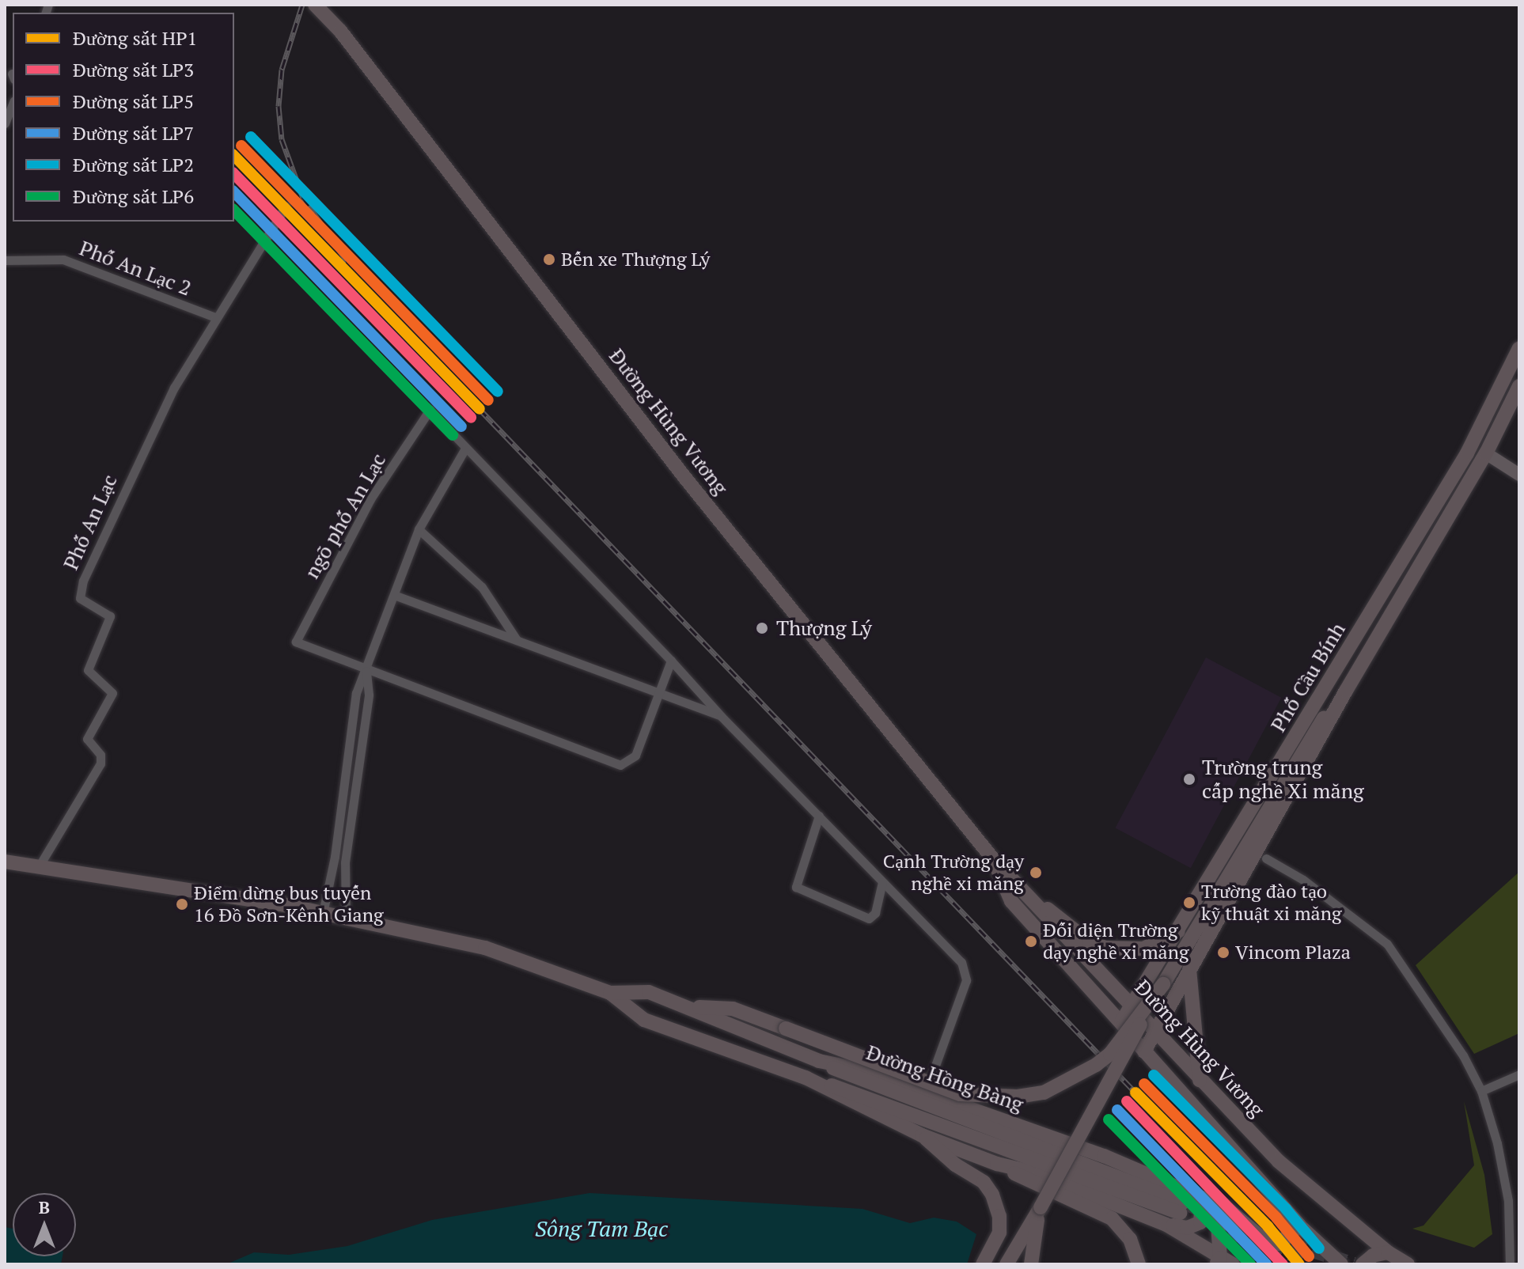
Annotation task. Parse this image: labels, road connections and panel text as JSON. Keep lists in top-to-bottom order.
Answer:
{
  "streets": {
    "main road": ["Đường Hùng Vương", "Phố Cầu Bính", "Đường Hồng Bàng"],
    "street": ["Phố An Lạc 2", "ngõ phố An Lạc", "Phố An Lạc"]
  },
  "crossings": [
    ["Phố An Lạc 2", "Phố An Lạc"],
    ["Đường Hùng Vương", "Phố Cầu Bính"],
    ["Phố An Lạc", "Đường Hồng Bàng"]
  ],
  "water": ["Sông Tam Bạc"],
  "places": [
    "Bến xe Thượng Lý",
    "Thượng Lý",
    "Trường trung cấp nghề Xi măng",
    "Cạnh Trường dạy nghề xi măng",
    "Trường đào tạo kỹ thuật xi măng",
    "Điểm dừng bus tuyến 16 Đồ Sơn-Kênh Giang",
    "Đối diện Trường dạy nghề xi măng",
    "Vincom Plaza"
  ],
  "lines": [
    "rail line LP2",
    "rail line LP5",
    "rail line HP1",
    "rail line LP3",
    "rail line LP7",
    "rail line LP6"
  ],
  "legend": [
    "Đường sắt HP1",
    "Đường sắt LP3",
    "Đường sắt LP5",
    "Đường sắt LP7",
    "Đường sắt LP2",
    "Đường sắt LP6"
  ],
  "north": "top"
}
